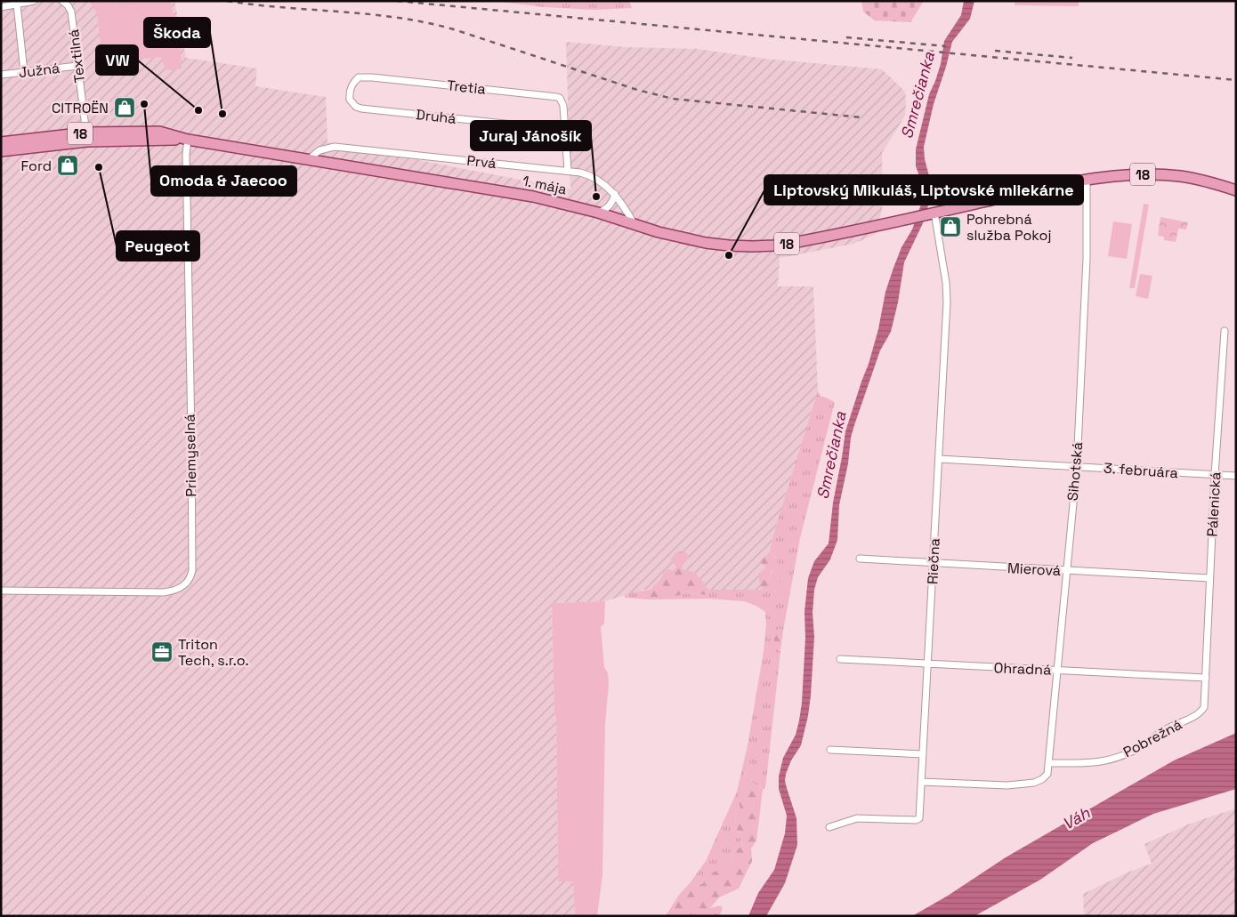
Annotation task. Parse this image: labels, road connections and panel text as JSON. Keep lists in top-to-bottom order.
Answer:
{
  "streets": {
    "main road": ["18", "1. mája"],
    "street": [
      "Textilná",
      "Južná",
      "Tretia",
      "Druhá",
      "Prvá",
      "Priemyselná",
      "3. februára",
      "Sihotská",
      "Pálenická",
      "Riečna",
      "Mierová",
      "Ohradná",
      "Pobrežná"
    ]
  },
  "crossings": [
    ["Textilná", "Južná"],
    ["Textilná", "1. mája"],
    ["Tretia", "Druhá"],
    ["18", "1. mája"],
    ["18", "Sihotská"],
    ["18", "Riečna"],
    ["Prvá", "1. mája"],
    ["1. mája", "Priemyselná"],
    ["1. mája", "Riečna"],
    ["3. februára", "Sihotská"],
    ["3. februára", "Pálenická"],
    ["3. februára", "Riečna"],
    ["Sihotská", "Mierová"],
    ["Sihotská", "Ohradná"],
    ["Sihotská", "Pobrežná"],
    ["Pálenická", "Mierová"],
    ["Pálenická", "Ohradná"],
    ["Pálenická", "Pobrežná"],
    ["Riečna", "Mierová"],
    ["Riečna", "Ohradná"],
    ["Ohradná", "Pobrežná"]
  ],
  "water": ["Smrečianka", "Váh"],
  "places": {
    "other": [
      "Omoda & Jaecoo",
      "VW",
      "Škoda",
      "Peugeot",
      "Juraj Jánošík",
      "Liptovský Mikuláš, Liptovské mliekárne"
    ],
    "shop": ["CITROËN", "Ford", "Pohrebná služba Pokoj"],
    "office": ["Triton Tech, s.r.o."]
  }
}
